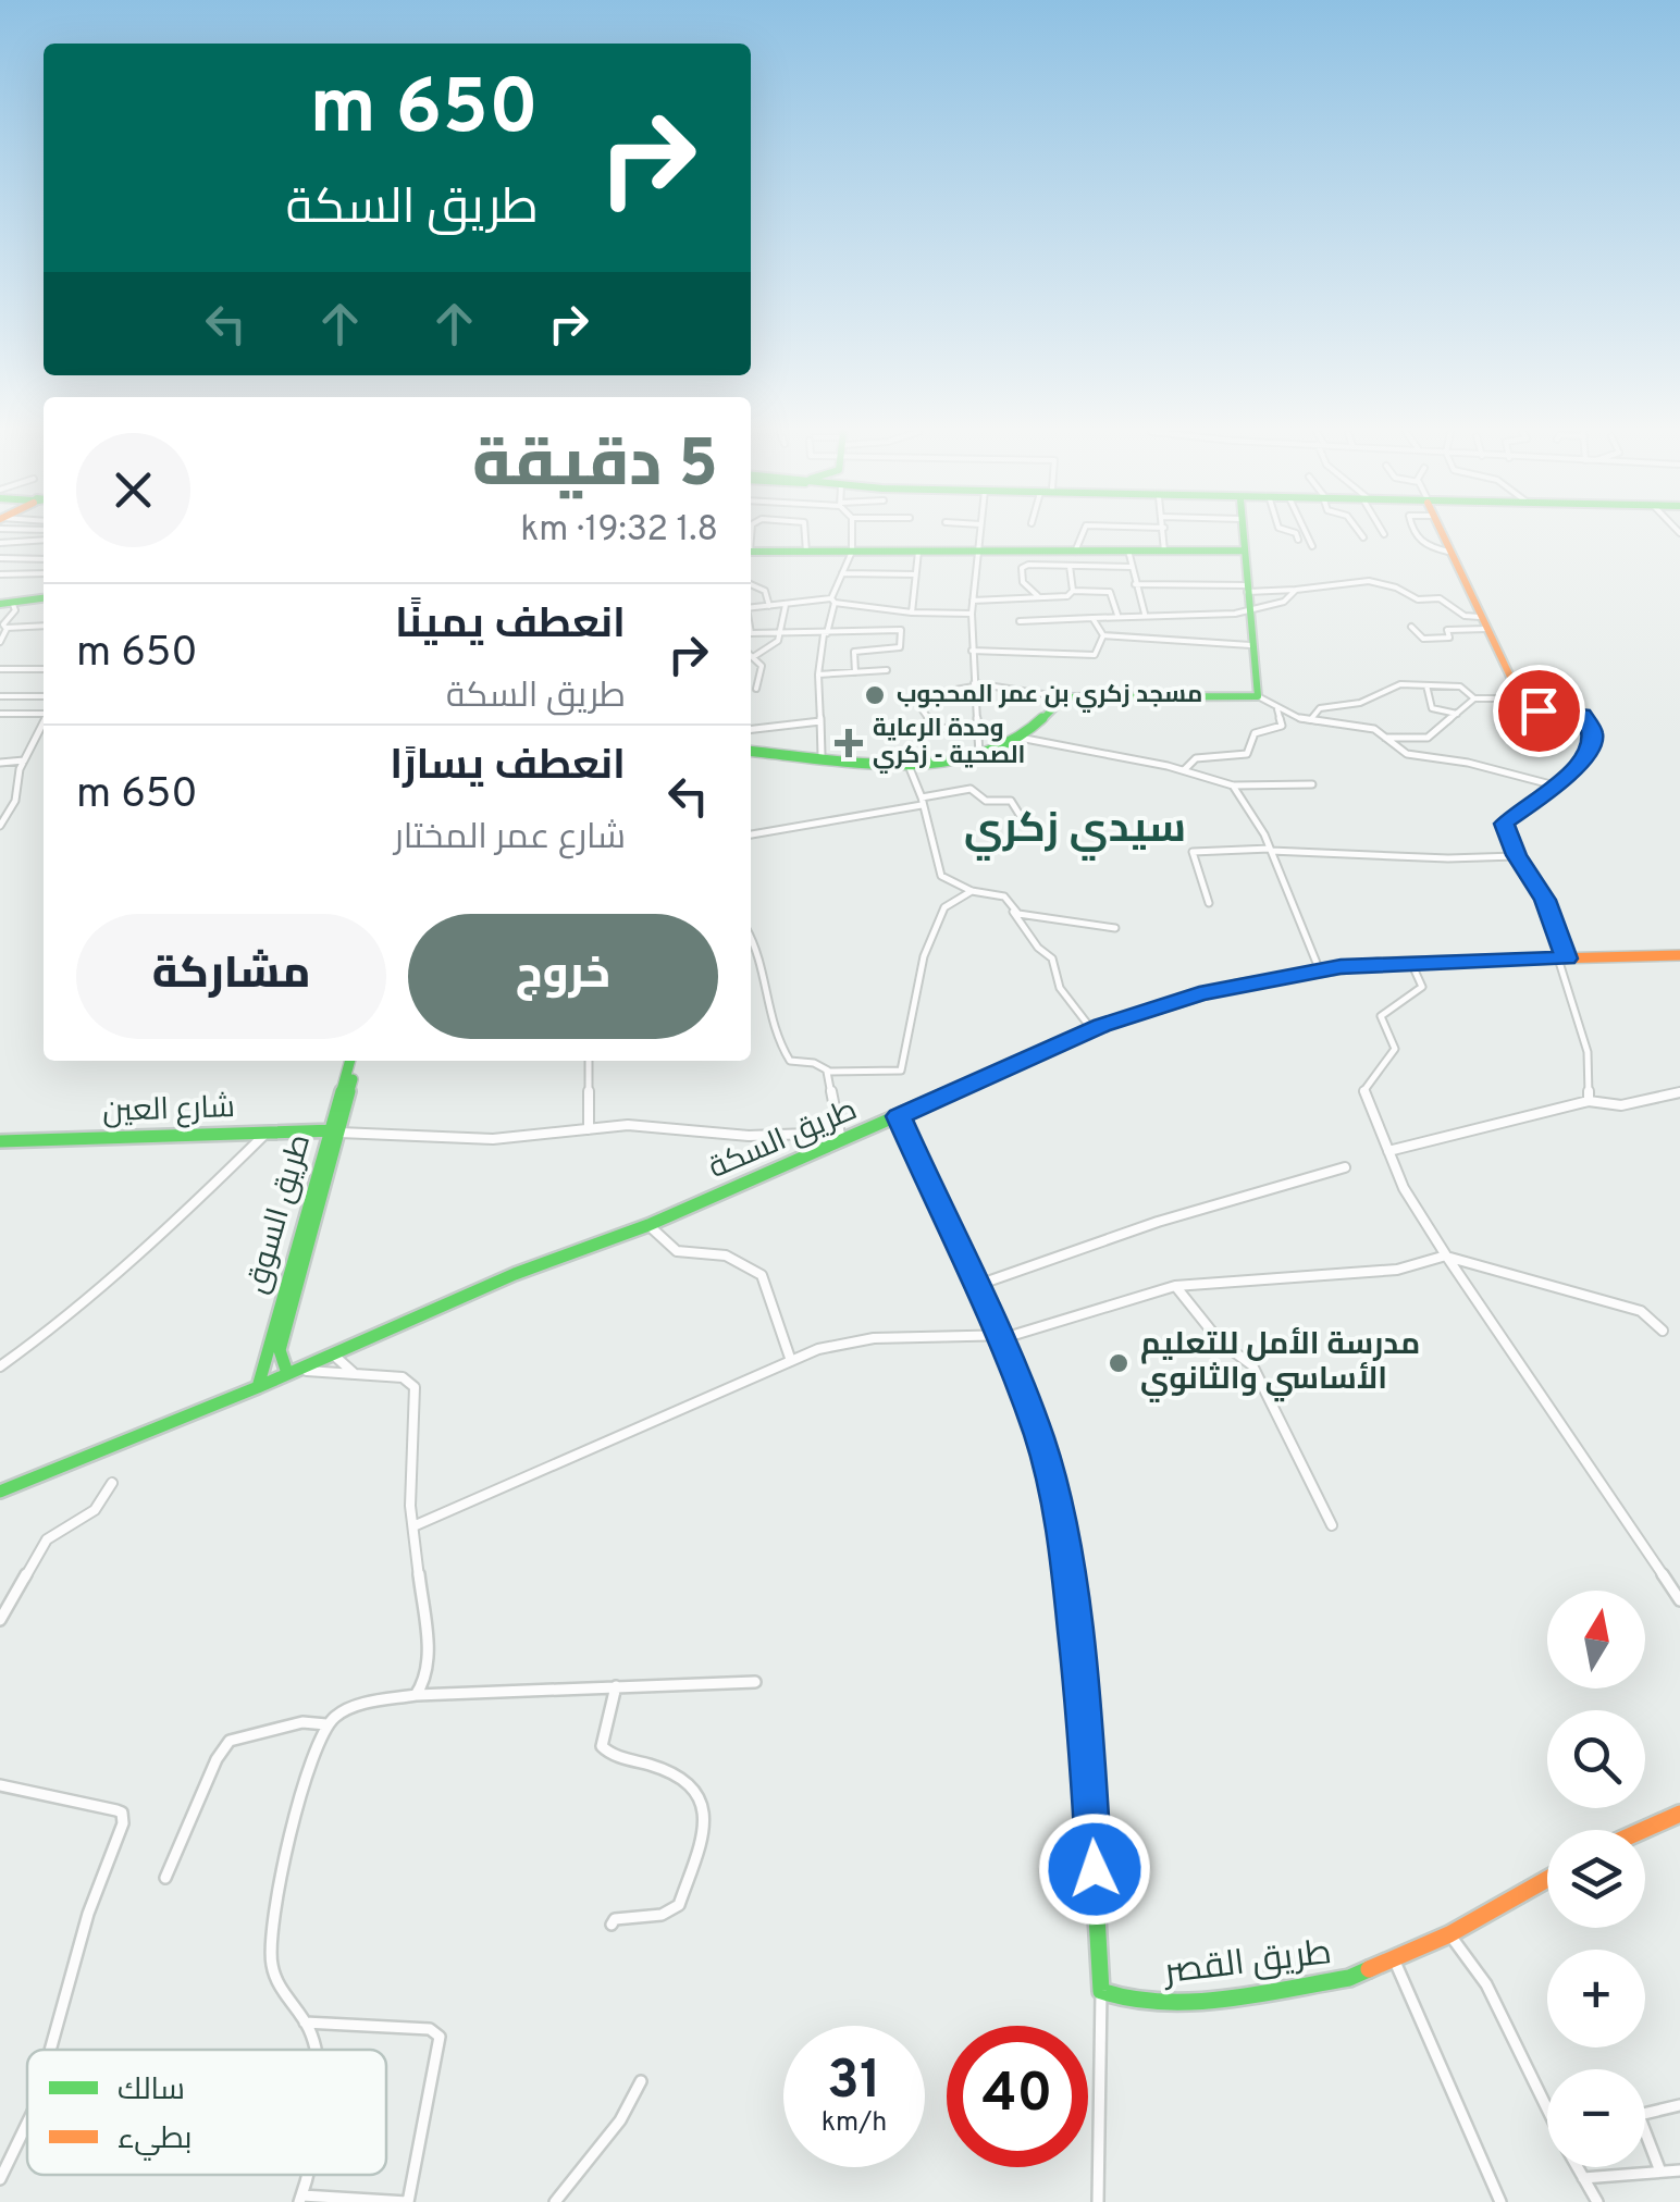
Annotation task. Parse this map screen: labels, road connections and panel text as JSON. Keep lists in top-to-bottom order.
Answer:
{
  "streets": {
    "main road": [
      "شارع العين",
      "طريق السكة",
      "طريق السوق",
      "طريق القصر"
    ]
  },
  "crossings": [
    ["شارع العين", "طريق السوق"],
    ["طريق السكة", "طريق السوق"]
  ],
  "districts": ["سيدي زكري"],
  "places": {
    "other": ["مسجد زكري بن عمر المحجوب", "مدرسة الأمل للتعليم الأساسي والثانوي"],
    "health": ["وحدة الرعاية الصحية - زكري"]
  },
  "legend": ["سالك", "بطيء"],
  "north": "top",
  "page": {
    "turn": ["650 m", "طريق السكة"],
    "heading": ["5 دقيقة", "1.8 km · 19:32"],
    "list": [
      {
        "name": "انعطف يمينًا",
        "note": "طريق السكة",
        "value": "650 m"
      },
      {
        "name": "انعطف يسارًا",
        "note": "شارع عمر المختار",
        "value": "650 m"
      }
    ],
    "buttons": ["خروج", "مشاركة"],
    "map_buttons": ["+", "−"],
    "speed": "31 km/h",
    "limit": "40"
  }
}
